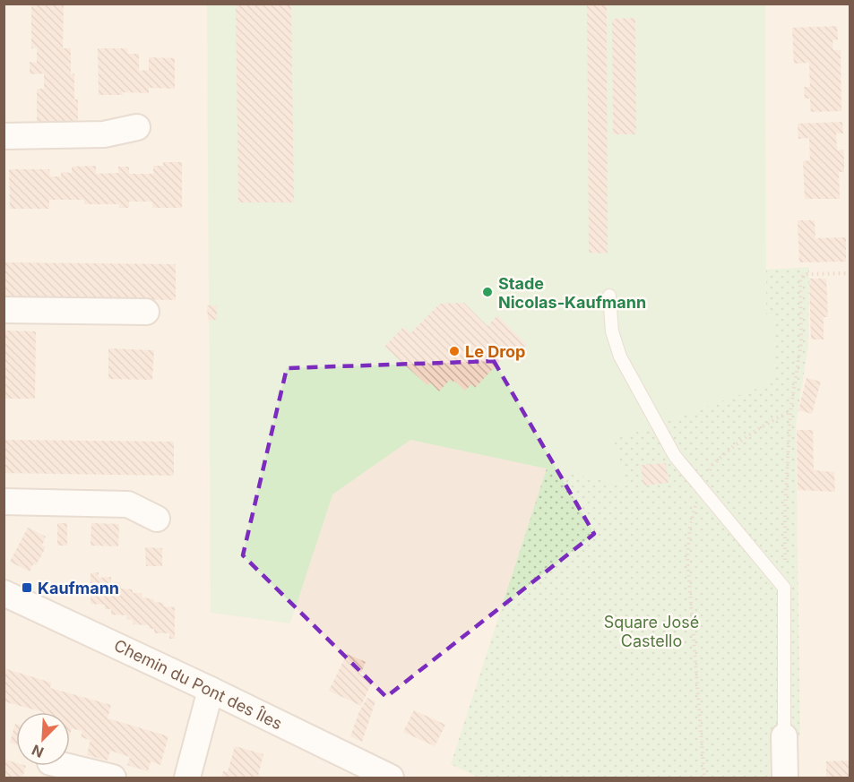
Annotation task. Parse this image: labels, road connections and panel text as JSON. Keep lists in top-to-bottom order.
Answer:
{
  "streets": {
    "street": ["Chemin du Pont des Îles"]
  },
  "parks": ["Square José Castello"],
  "places": {
    "other": ["Stade Nicolas-Kaufmann", "Le Drop"],
    "transit": ["Kaufmann"]
  },
  "north": "bottom left"
}
